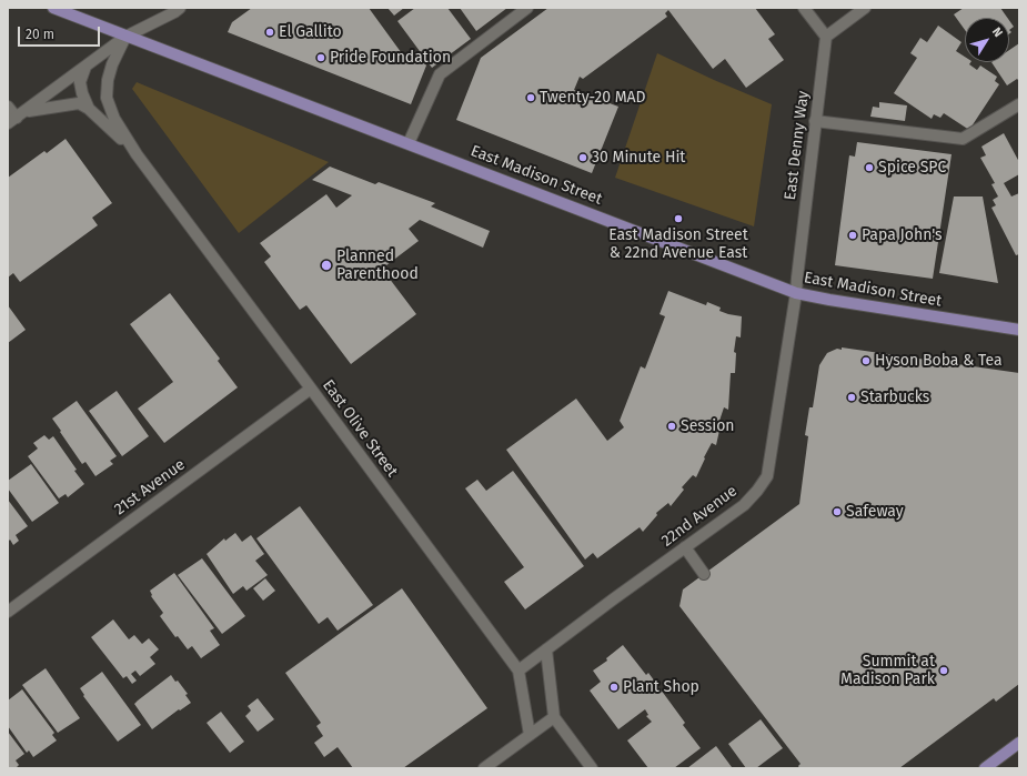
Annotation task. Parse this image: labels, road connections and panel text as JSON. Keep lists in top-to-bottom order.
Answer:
{
  "streets": {
    "main road": ["East Madison Street"],
    "street": [
      "East Denny Way",
      "East Olive Street",
      "21st Avenue",
      "22nd Avenue"
    ]
  },
  "crossings": [
    ["East Denny Way", "East Madison Street"],
    ["East Denny Way", "22nd Avenue"],
    ["East Madison Street", "East Olive Street"],
    ["East Madison Street", "22nd Avenue"],
    ["East Olive Street", "21st Avenue"],
    ["East Olive Street", "22nd Avenue"]
  ],
  "places": [
    "El Gallito",
    "Pride Foundation",
    "Twenty-20 MAD",
    "30 Minute Hit",
    "Spice SPC",
    "East Madison Street & 22nd Avenue East",
    "Papa John's",
    "Planned Parenthood",
    "Hyson Boba & Tea",
    "Starbucks",
    "Session",
    "Safeway",
    "Summit at Madison Park",
    "Plant Shop"
  ],
  "scale_bar": "20 m",
  "north": "top right"
}
